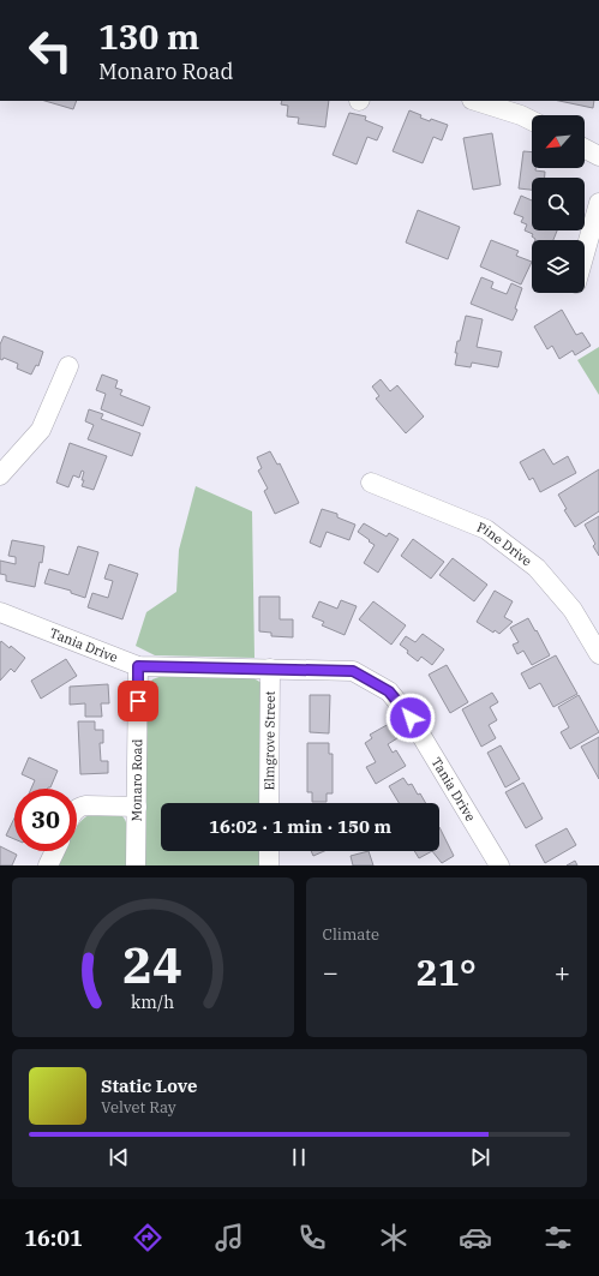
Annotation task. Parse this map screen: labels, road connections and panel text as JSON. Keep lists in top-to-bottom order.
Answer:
{
  "streets": {
    "street": [
      "Pine Drive",
      "Tania Drive",
      "Elmgrove Street",
      "Monaro Road"
    ]
  },
  "crossings": [
    ["Tania Drive", "Elmgrove Street"],
    ["Tania Drive", "Monaro Road"]
  ],
  "north": "bottom left",
  "page": {
    "turn": ["130 m", "Monaro Road"],
    "limit": "30",
    "trip": "16:02 · 1 min · 150 m",
    "tile": "Climate",
    "heat": ["−", "21°", "+"],
    "song": ["Static Love", "Velvet Ray"],
    "tabs": "16:01",
    "gauge": ["24", "km/h"]
  }
}
